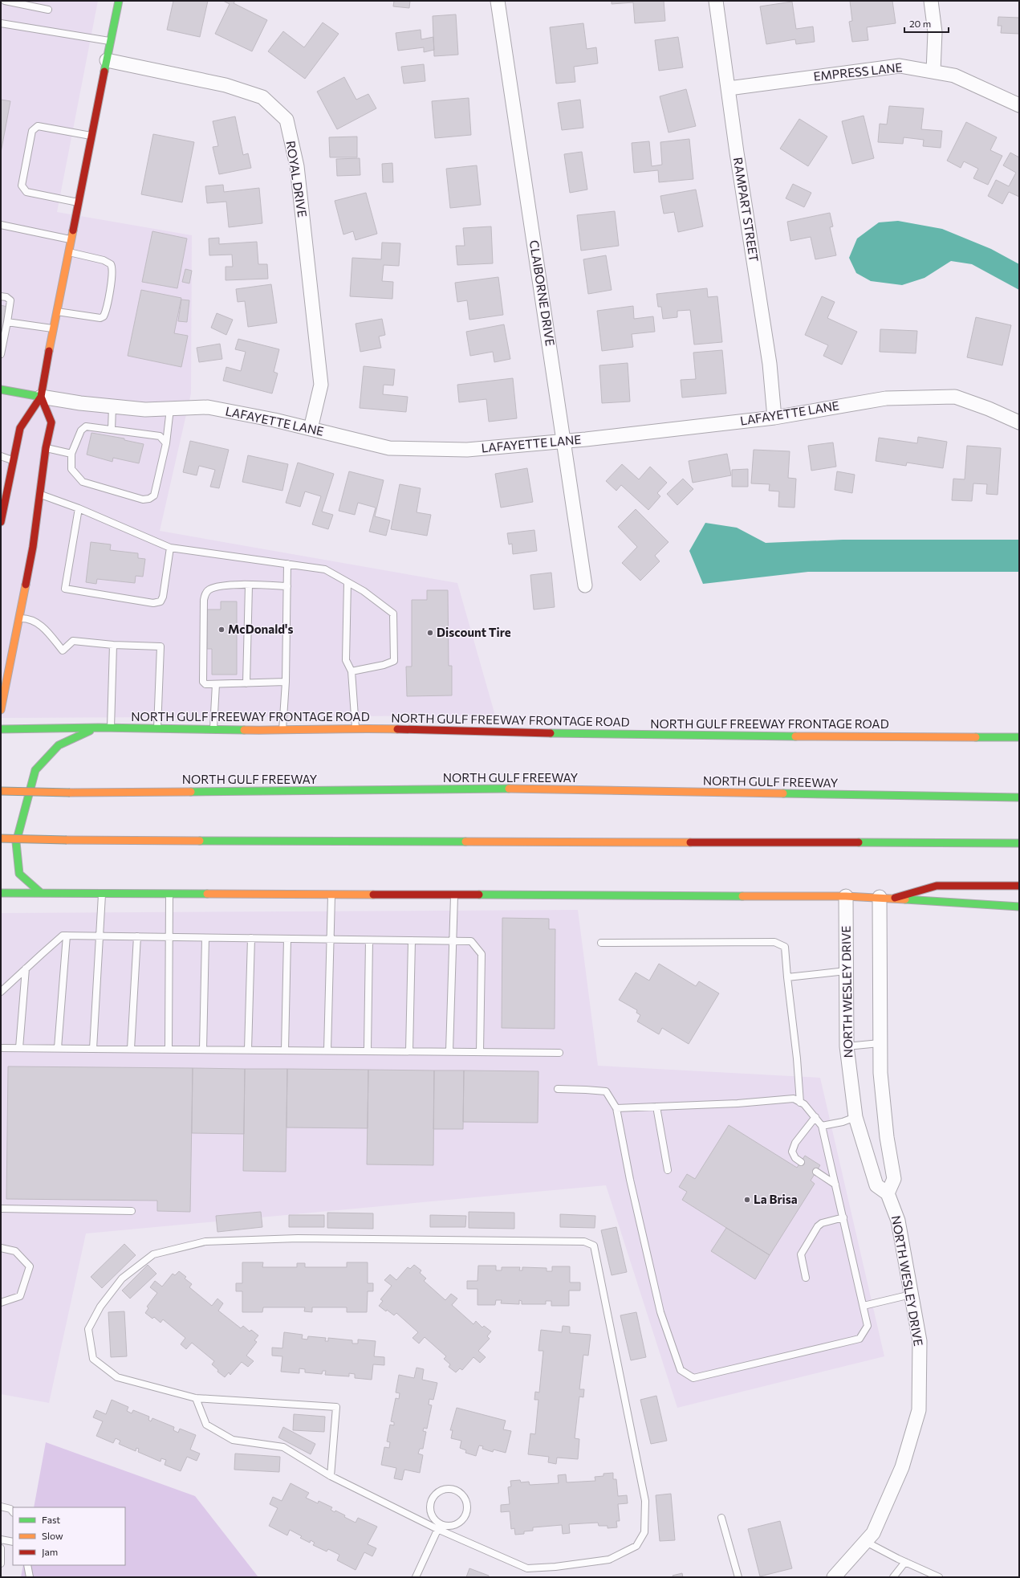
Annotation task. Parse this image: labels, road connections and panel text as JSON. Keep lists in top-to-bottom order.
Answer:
{
  "streets": {
    "main road": ["NORTH GULF FREEWAY FRONTAGE ROAD", "NORTH GULF FREEWAY"],
    "street": [
      "EMPRESS LANE",
      "ROYAL DRIVE",
      "RAMPART STREET",
      "CLAIBORNE DRIVE",
      "LAFAYETTE LANE",
      "NORTH WESLEY DRIVE"
    ]
  },
  "crossings": [
    ["EMPRESS LANE", "RAMPART STREET"],
    ["ROYAL DRIVE", "LAFAYETTE LANE"],
    ["RAMPART STREET", "LAFAYETTE LANE"],
    ["CLAIBORNE DRIVE", "LAFAYETTE LANE"]
  ],
  "places": ["McDonald's", "Discount Tire", "La Brisa"],
  "legend": ["Fast", "Slow", "Jam"],
  "scale_bar": "20 m"
}
